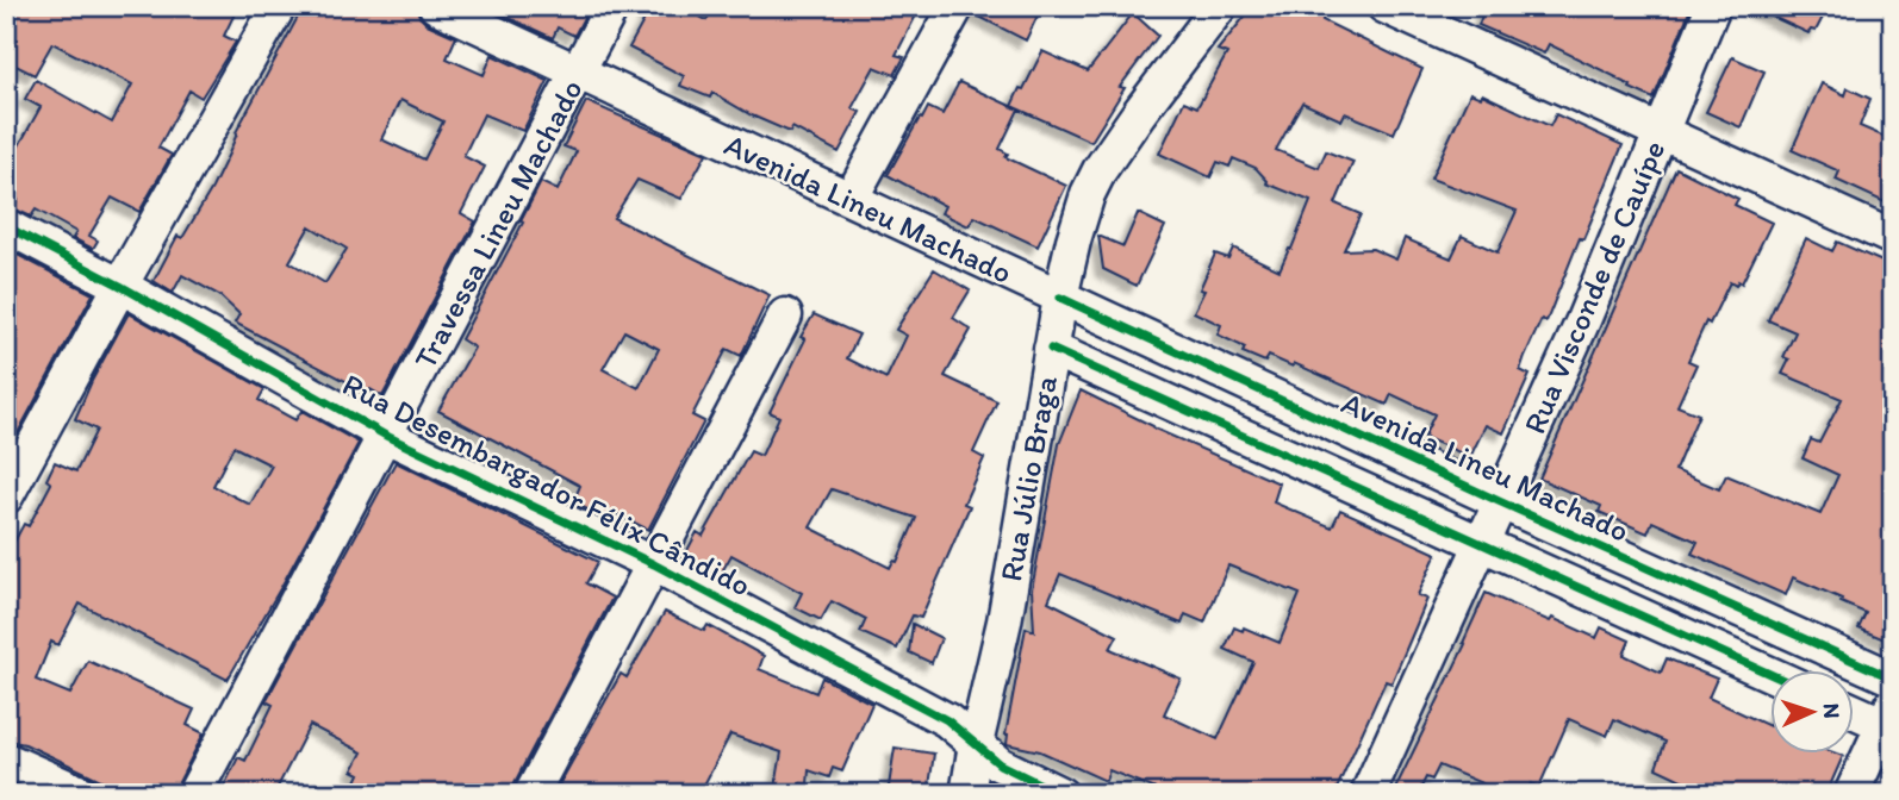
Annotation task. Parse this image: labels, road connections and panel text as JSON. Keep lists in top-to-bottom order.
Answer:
{
  "streets": {
    "street": [
      "Avenida Lineu Machado",
      "Travessa Lineu Machado",
      "Rua Visconde de Cauípe",
      "Rua Júlio Braga",
      "Rua Desembargador Félix Cândido"
    ]
  },
  "crossings": [
    ["Avenida Lineu Machado", "Travessa Lineu Machado"],
    ["Avenida Lineu Machado", "Rua Visconde de Cauípe"],
    ["Avenida Lineu Machado", "Rua Júlio Braga"],
    ["Travessa Lineu Machado", "Rua Desembargador Félix Cândido"],
    ["Rua Júlio Braga", "Rua Desembargador Félix Cândido"]
  ],
  "north": "right"
}
